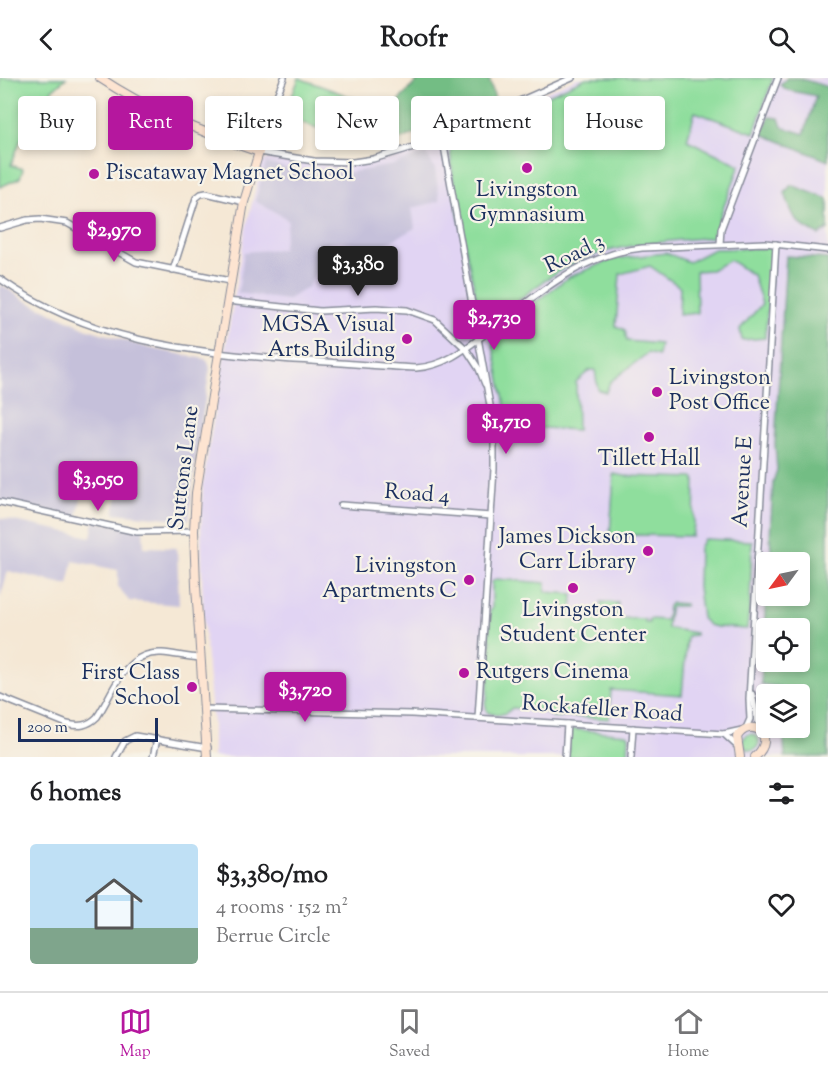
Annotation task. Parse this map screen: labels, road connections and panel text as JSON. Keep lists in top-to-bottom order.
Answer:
{
  "streets": {
    "street": [
      "Road 3",
      "Suttons Lane",
      "Avenue E",
      "Road 4",
      "Rockafeller Road"
    ]
  },
  "crossings": [
    ["Road 3", "Suttons Lane"],
    ["Road 3", "Avenue E"],
    ["Suttons Lane", "Rockafeller Road"],
    ["Avenue E", "Rockafeller Road"]
  ],
  "places": [
    "Livingston Gymnasium",
    "Piscataway Magnet School",
    "MGSA Visual Arts Building",
    "Livingston Post Office",
    "Tillett Hall",
    "James Dickson Carr Library",
    "Livingston Apartments C",
    "Livingston Student Center",
    "Rutgers Cinema",
    "First Class School"
  ],
  "scale_bar": "200 m",
  "north": "bottom left",
  "page": {
    "header": "Roofr",
    "chip": [
      "Buy",
      "Rent",
      "Filters",
      "New",
      "Apartment",
      "House"
    ],
    "price": [
      "$2,970",
      "$3,380",
      "$2,730",
      "$1,710",
      "$3,050",
      "$3,720"
    ],
    "scale": "200 m",
    "heading": "6 homes",
    "list": [
      {
        "name": "$3,380/mo",
        "note": "4 rooms · 152 m² · Berrue Circle"
      }
    ],
    "tabs": ["Map", "Saved", "Home"]
  }
}
